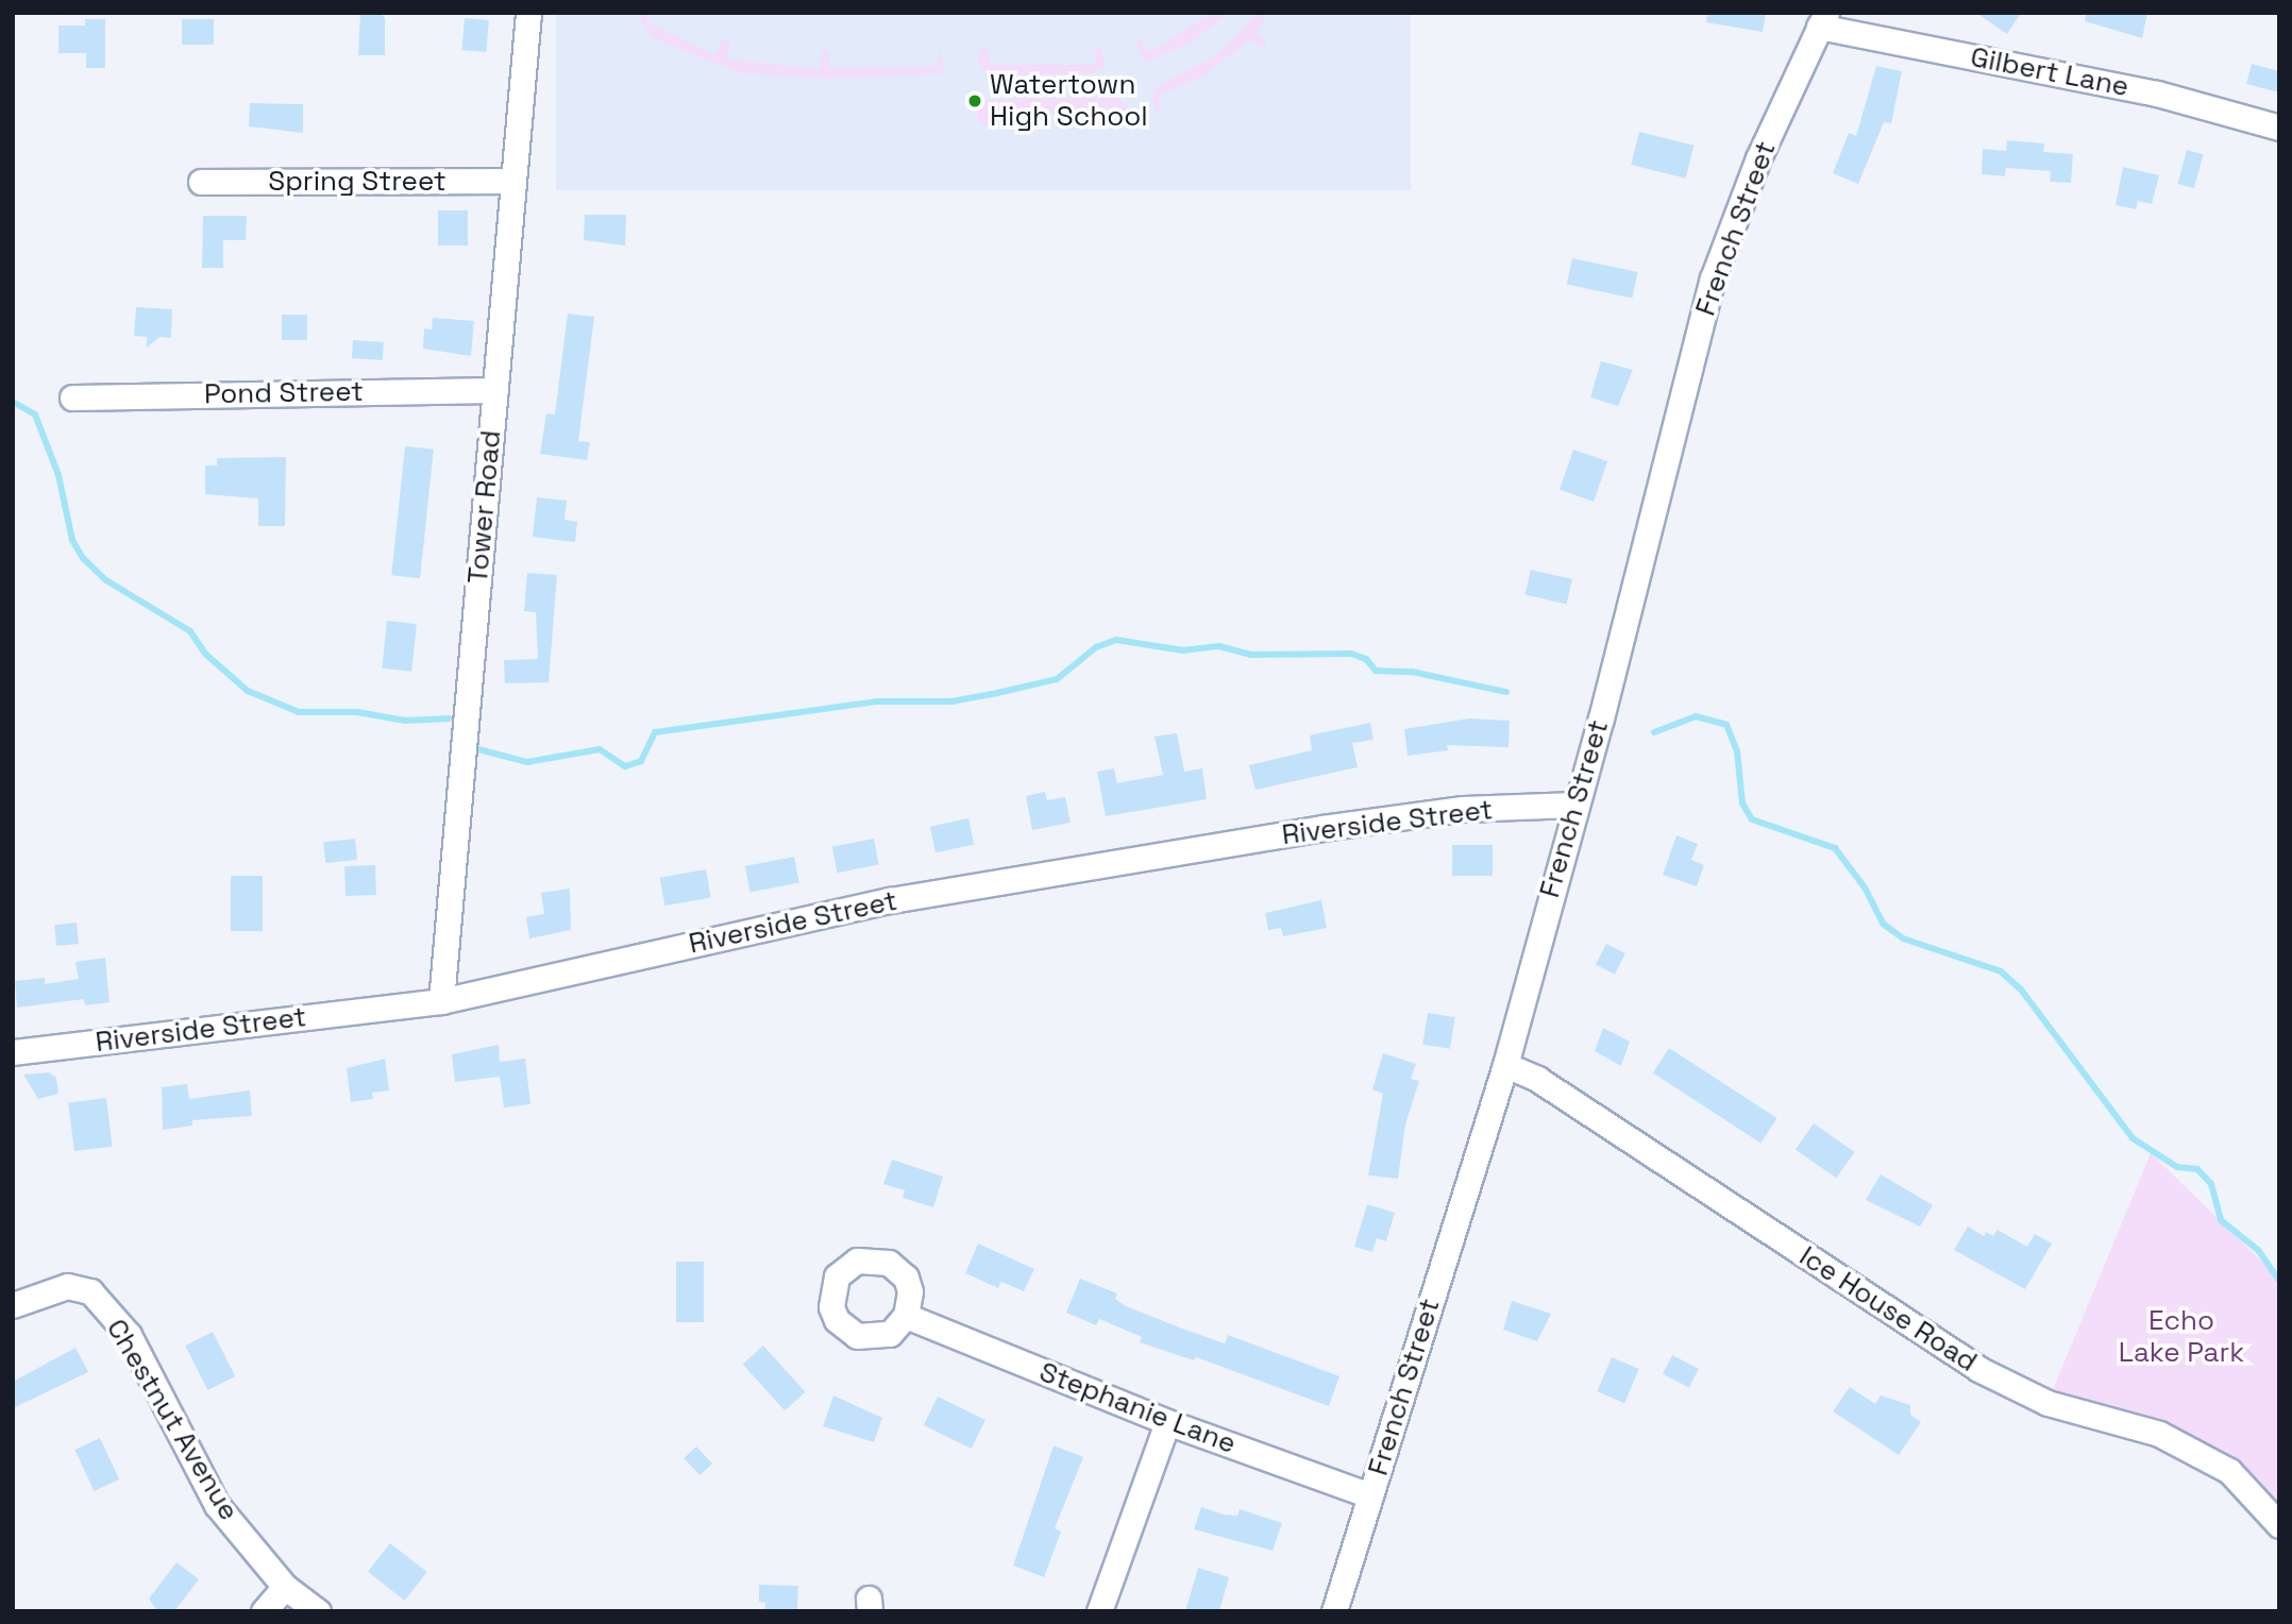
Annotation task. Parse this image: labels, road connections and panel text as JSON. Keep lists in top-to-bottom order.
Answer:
{
  "streets": {
    "street": [
      "Gilbert Lane",
      "Spring Street",
      "French Street",
      "Pond Street",
      "Tower Road",
      "Riverside Street",
      "Ice House Road",
      "Stephanie Lane",
      "Chestnut Avenue"
    ]
  },
  "crossings": [
    ["Gilbert Lane", "French Street"],
    ["Spring Street", "Tower Road"],
    ["French Street", "Riverside Street"],
    ["French Street", "Ice House Road"],
    ["French Street", "Stephanie Lane"],
    ["Pond Street", "Tower Road"],
    ["Tower Road", "Riverside Street"]
  ],
  "parks": ["Echo Lake Park"],
  "places": ["Watertown High School"]
}
